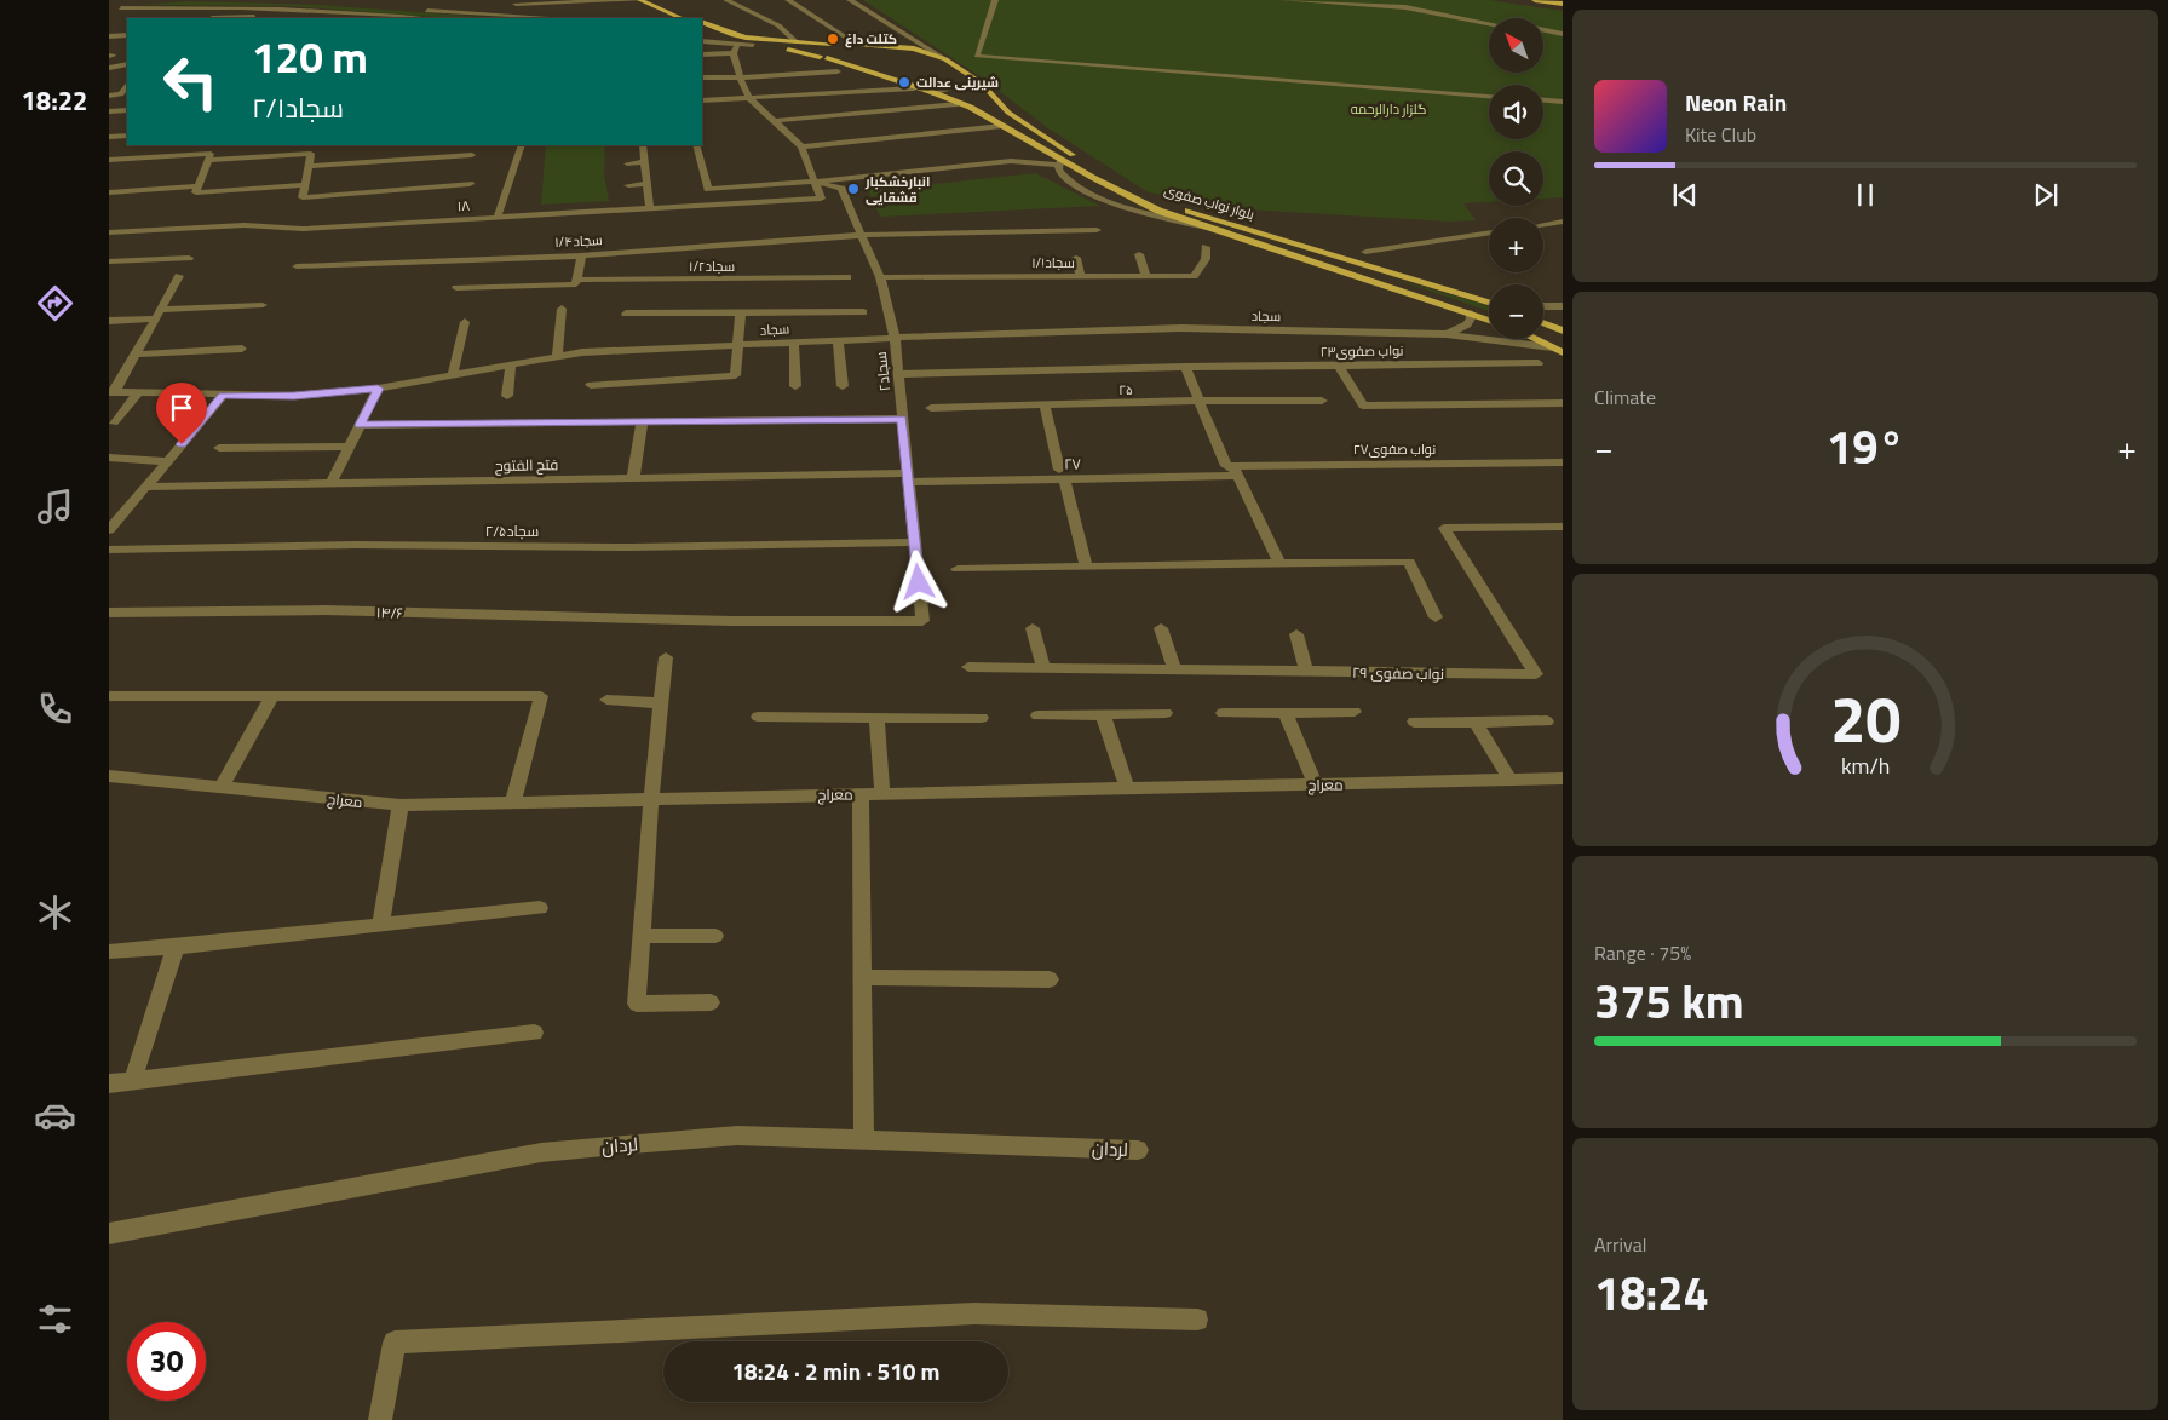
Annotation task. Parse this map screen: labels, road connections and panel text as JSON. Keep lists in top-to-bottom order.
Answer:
{
  "streets": {
    "main road": ["بلوار نواب صفوی"],
    "street": [
      "۱۸",
      "۱/۴سجاد",
      "۱/۱سجاد",
      "۱/۲سجاد",
      "سجاد",
      "۲۳نواب صفوی",
      "۲سجاد",
      "۲۵",
      "۲۷نواب صفوی",
      "۲۷",
      "فتح الفتوح",
      "۲/۵سجاد",
      "۱۴/۶",
      "نواب صفوی ۲۹",
      "معراج",
      "لردان"
    ]
  },
  "crossings": [
    ["۱۸", "۲سجاد"],
    ["۱/۴سجاد", "۲سجاد"],
    ["۱/۱سجاد", "۲سجاد"],
    ["سجاد", "۲سجاد"],
    ["۲۳نواب صفوی", "۲سجاد"],
    ["۲سجاد", "۲۷"],
    ["۲سجاد", "فتح الفتوح"],
    ["۲سجاد", "۲/۵سجاد"],
    ["۲سجاد", "۱۴/۶"],
    ["۲۷نواب صفوی", "۲۷"],
    ["۲۷", "فتح الفتوح"]
  ],
  "parks": ["گلزار دارالرحمه"],
  "places": ["کتلت داغ", "شیرینی عدالت", "انبارخشکبار قشقایی"],
  "north": "top left",
  "page": {
    "tabs": "18:22",
    "map_buttons": ["+", "−"],
    "turn": ["120 m", "۲/۱سجاد"],
    "song": ["Neon Rain", "Kite Club"],
    "tile": [
      "Climate",
      ["Range · 75%", "375 km"],
      ["Arrival", "18:24"]
    ],
    "heat": ["−", "19°", "+"],
    "limit": "30",
    "trip": "18:24 · 2 min · 510 m",
    "gauge": ["20", "km/h"]
  }
}
